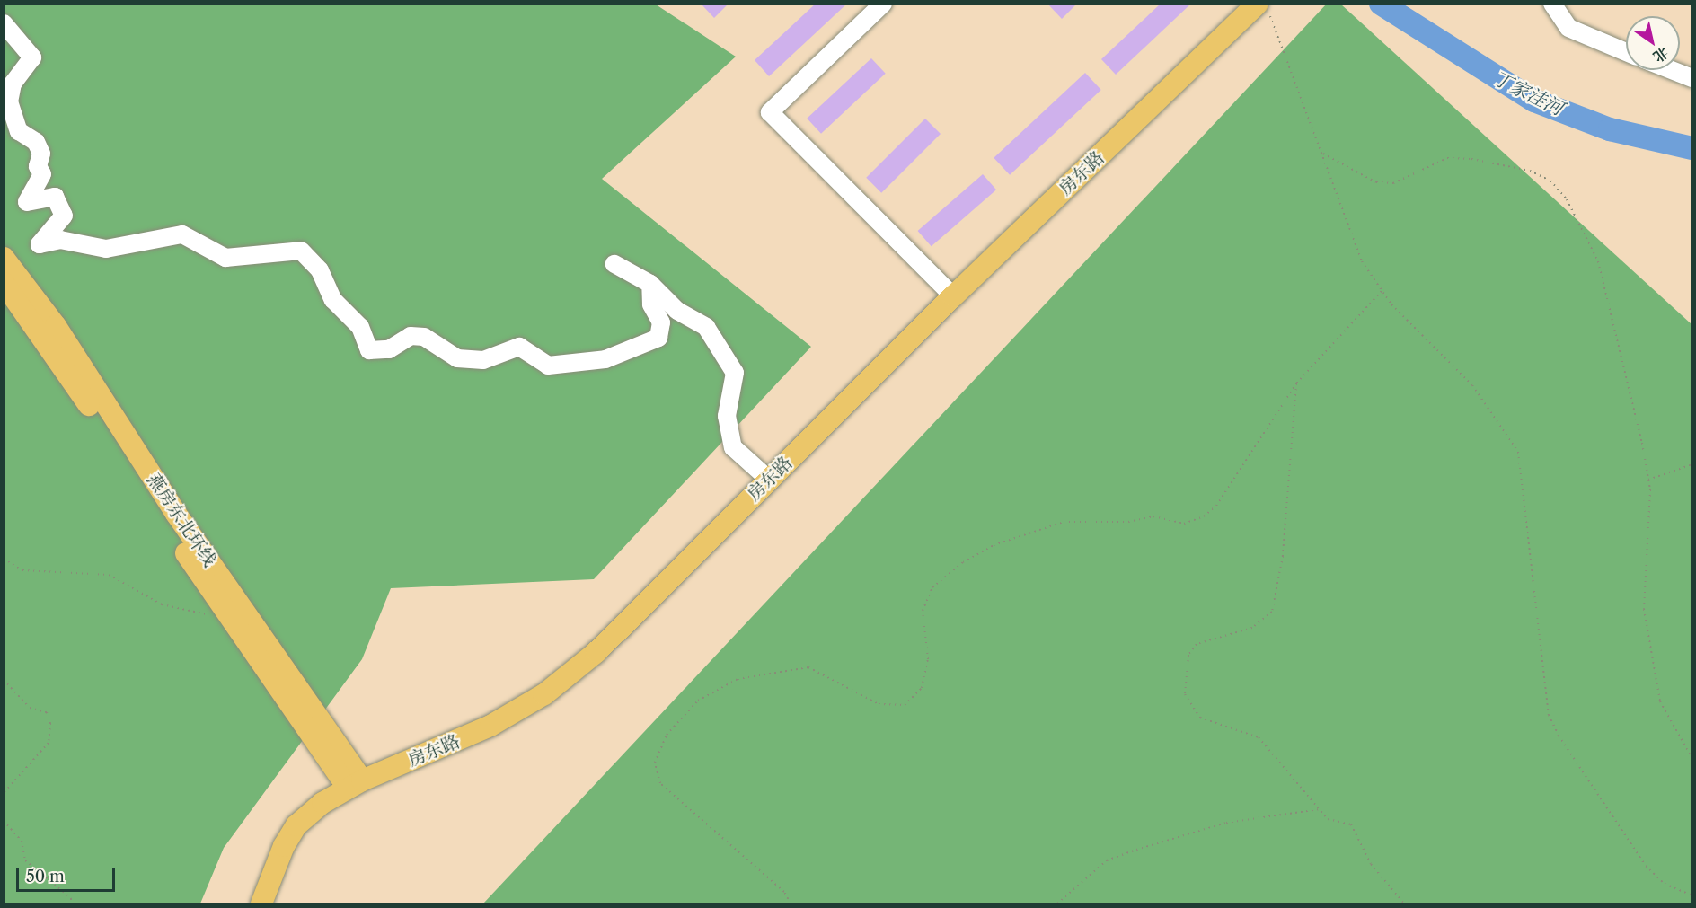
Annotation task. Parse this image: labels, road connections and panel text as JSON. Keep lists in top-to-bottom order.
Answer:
{
  "streets": {
    "main road": ["房东路", "燕房东北环线"]
  },
  "crossings": [
    ["房东路", "燕房东北环线"]
  ],
  "water": ["丁家洼河"],
  "scale_bar": "50 m",
  "north": "bottom right"
}
